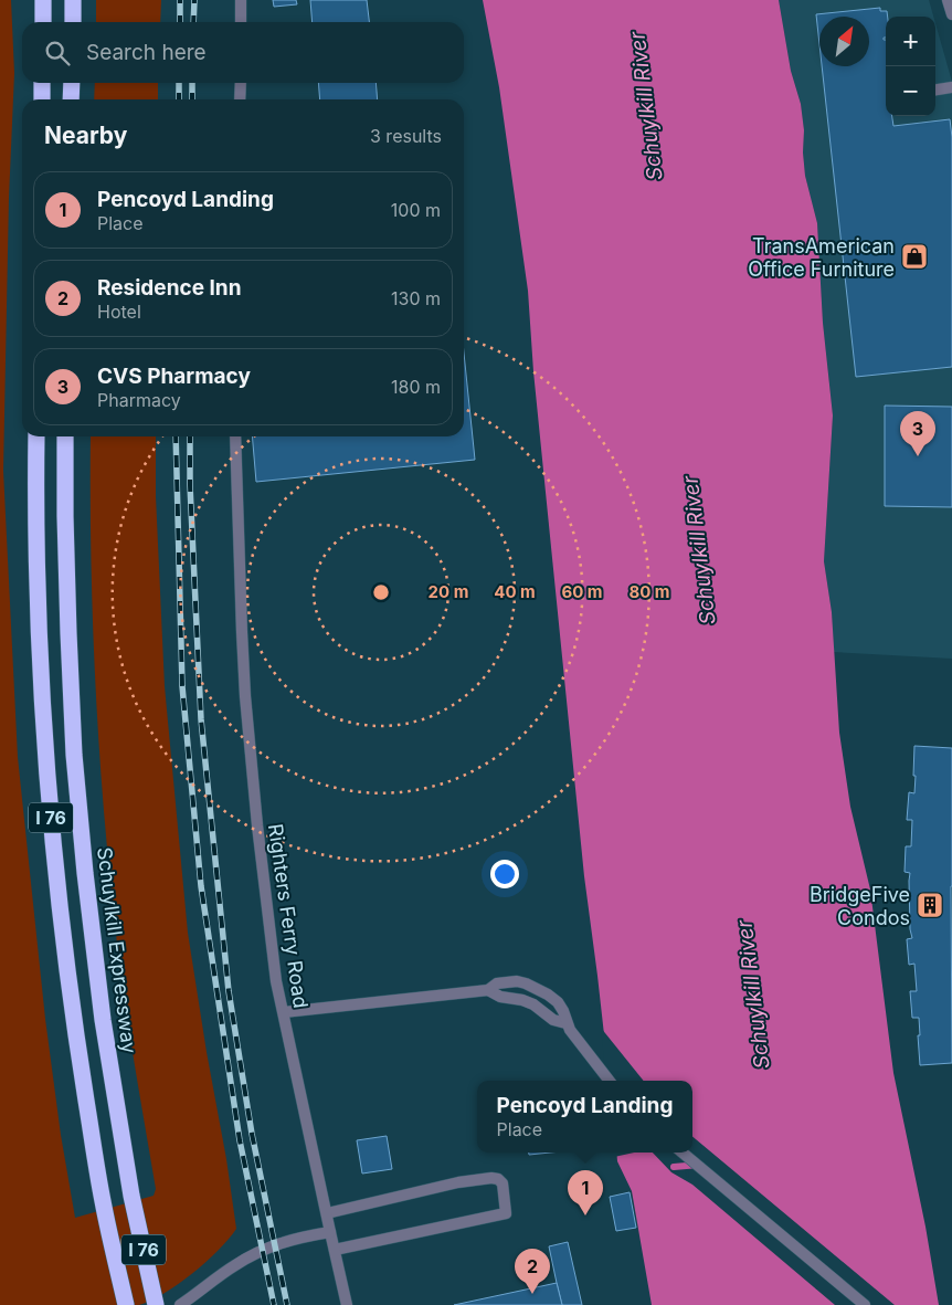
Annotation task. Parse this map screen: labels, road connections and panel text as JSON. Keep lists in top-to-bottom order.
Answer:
{
  "streets": {
    "highway": ["I 76", "Schuylkill Expressway"],
    "street": ["Righters Ferry Road"]
  },
  "water": ["Schuylkill River"],
  "places": {
    "shop": ["TransAmerican Office Furniture"],
    "building": ["BridgeFive Condos"]
  },
  "north": "top right",
  "page": {
    "map_buttons": ["+", "−"],
    "search": "Search here",
    "heading": ["Nearby", "3 results"],
    "list": [
      {
        "mark": "1",
        "name": "Pencoyd Landing",
        "note": "Place",
        "value": "100 m"
      },
      {
        "mark": "2",
        "name": "Residence Inn",
        "note": "Hotel",
        "value": "130 m"
      },
      {
        "mark": "3",
        "name": "CVS Pharmacy",
        "note": "Pharmacy",
        "value": "180 m"
      }
    ],
    "pins": ["3", "1", "2"],
    "popup": ["Pencoyd Landing", "Place"]
  },
  "rings": [
    "20 m",
    "40 m",
    "60 m",
    "80 m"
  ]
}
